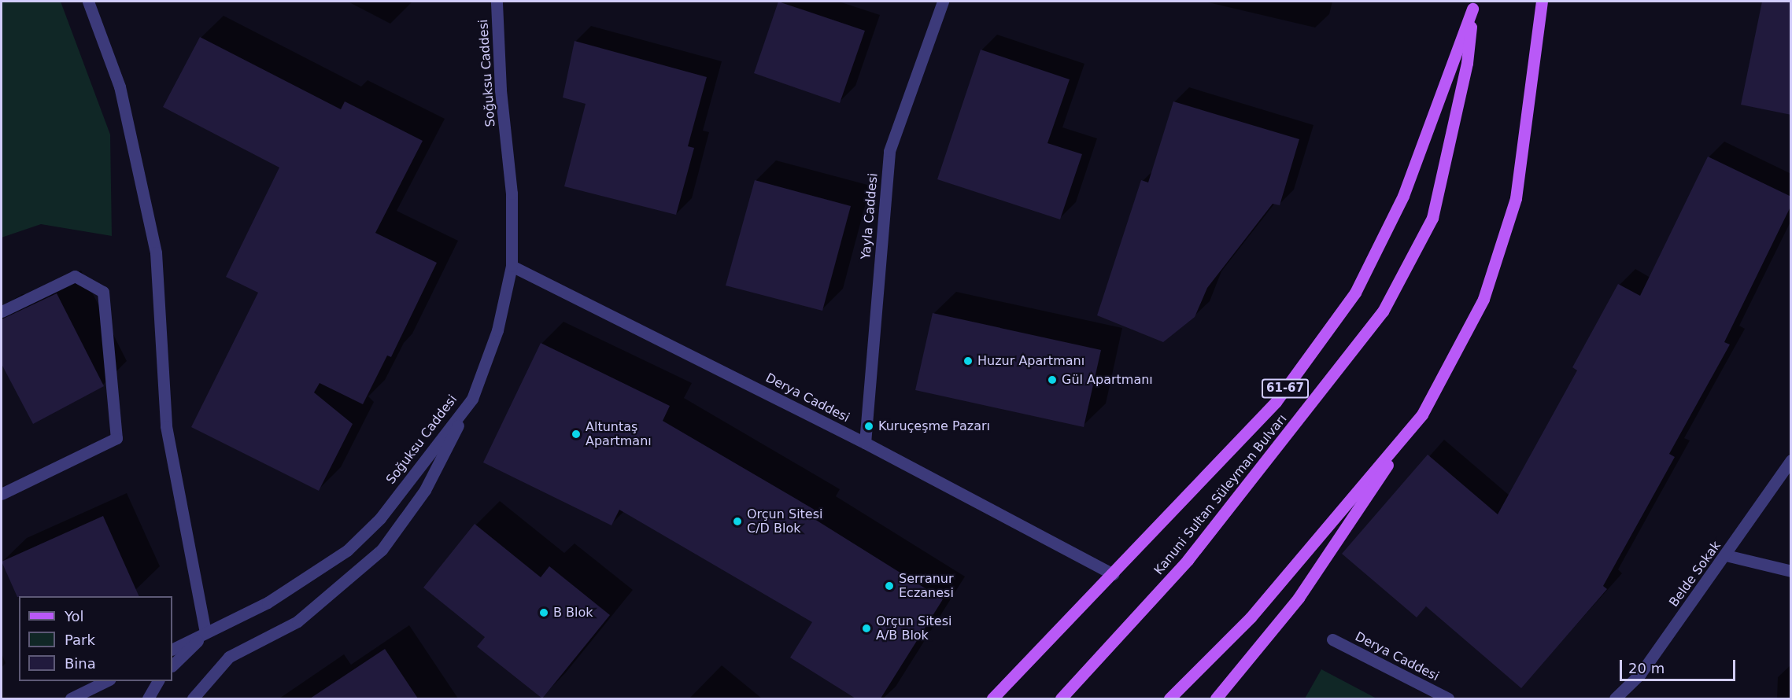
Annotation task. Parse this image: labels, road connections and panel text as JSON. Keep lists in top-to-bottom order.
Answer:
{
  "streets": {
    "main road": ["61-67", "Kanuni Sultan Süleyman Bulvarı"],
    "street": [
      "Soğuksu Caddesi",
      "Yayla Caddesi",
      "Derya Caddesi",
      "Belde Sokak"
    ]
  },
  "crossings": [
    ["Soğuksu Caddesi", "Derya Caddesi"],
    ["Yayla Caddesi", "Derya Caddesi"],
    ["61-67", "Derya Caddesi"],
    ["61-67", "Kanuni Sultan Süleyman Bulvarı"]
  ],
  "places": [
    "Huzur Apartmanı",
    "Gül Apartmanı",
    "Kuruçeşme Pazarı",
    "Altuntaş Apartmanı",
    "Orçun Sitesi C/D Blok",
    "Serranur Eczanesi",
    "B Blok",
    "Orçun Sitesi A/B Blok"
  ],
  "legend": ["Yol", "Park", "Bina"],
  "scale_bar": "20 m"
}
